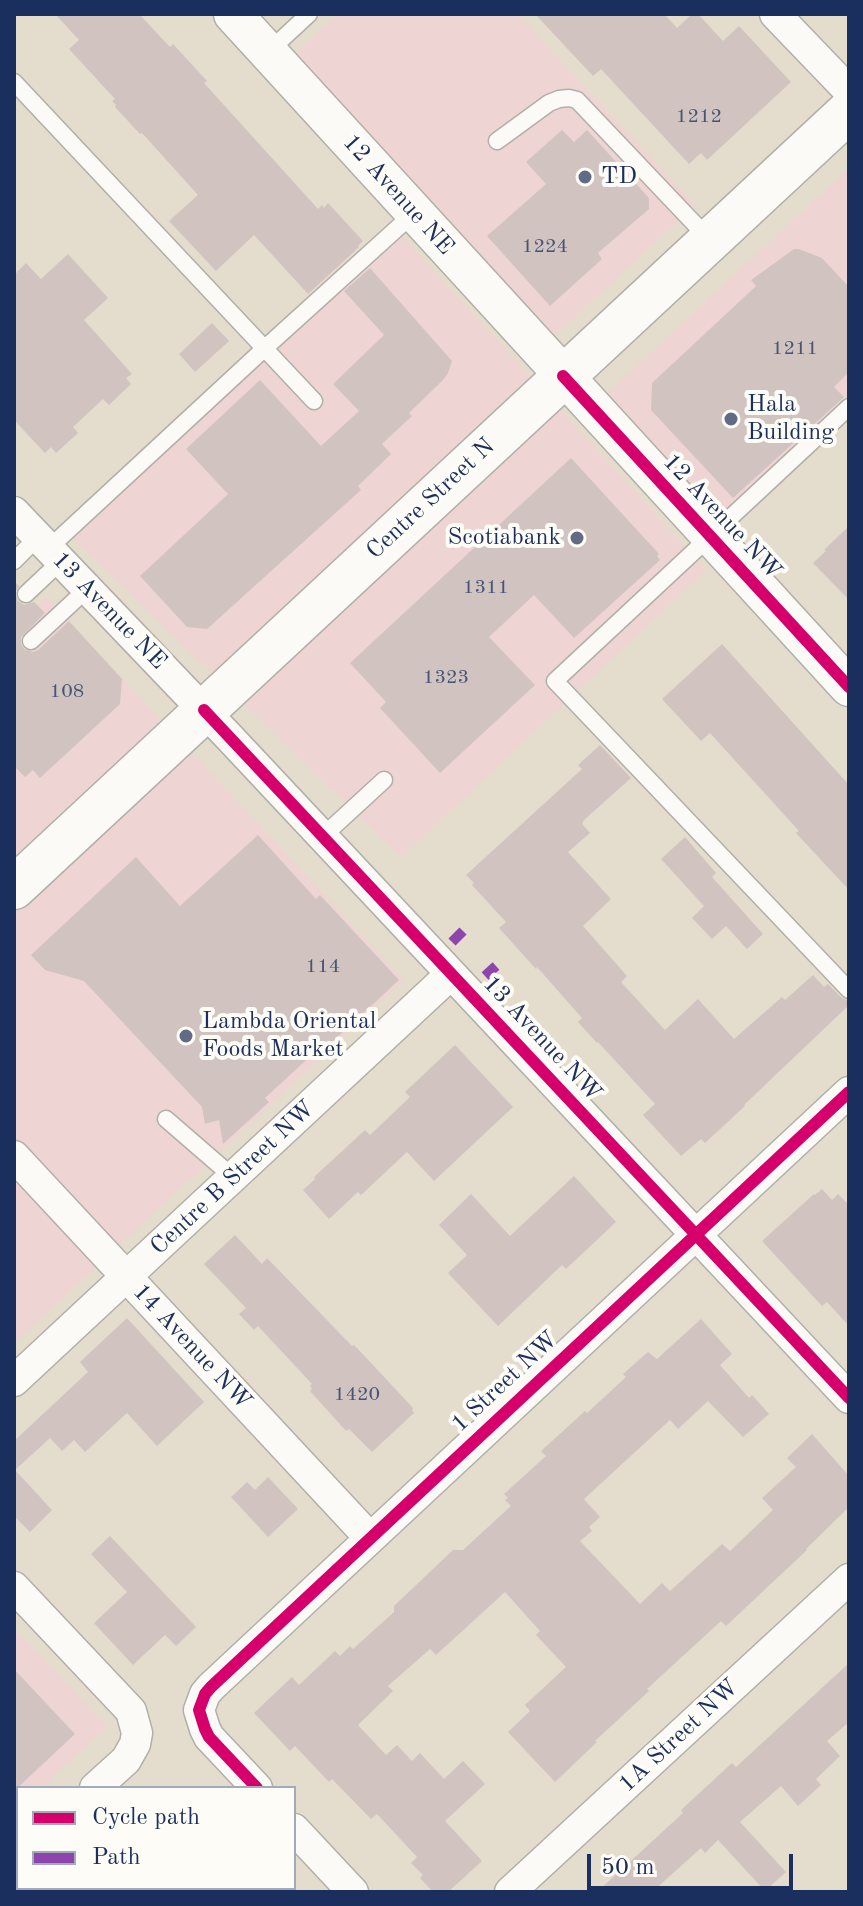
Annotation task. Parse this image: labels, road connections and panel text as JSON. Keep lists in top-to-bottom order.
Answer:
{
  "streets": {
    "main road": ["Centre Street N"],
    "street": [
      "12 Avenue NE",
      "12 Avenue NW",
      "13 Avenue NE",
      "13 Avenue NW",
      "Centre B Street NW",
      "14 Avenue NW",
      "1 Street NW",
      "1A Street NW"
    ]
  },
  "crossings": [
    ["12 Avenue NE", "Centre Street N"],
    ["12 Avenue NE", "12 Avenue NW"],
    ["Centre Street N", "12 Avenue NW"],
    ["Centre Street N", "13 Avenue NE"],
    ["Centre Street N", "13 Avenue NW"],
    ["13 Avenue NE", "13 Avenue NW"],
    ["13 Avenue NW", "Centre B Street NW"],
    ["13 Avenue NW", "1 Street NW"],
    ["Centre B Street NW", "14 Avenue NW"],
    ["14 Avenue NW", "1 Street NW"]
  ],
  "places": [
    "TD",
    "Hala Building",
    "Scotiabank",
    "Lambda Oriental Foods Market"
  ],
  "house_numbers": [
    "1212",
    "1224",
    "1211",
    "1311",
    "1323",
    "108",
    "114",
    "1420"
  ],
  "legend": ["Cycle path", "Path"],
  "scale_bar": "50 m"
}
